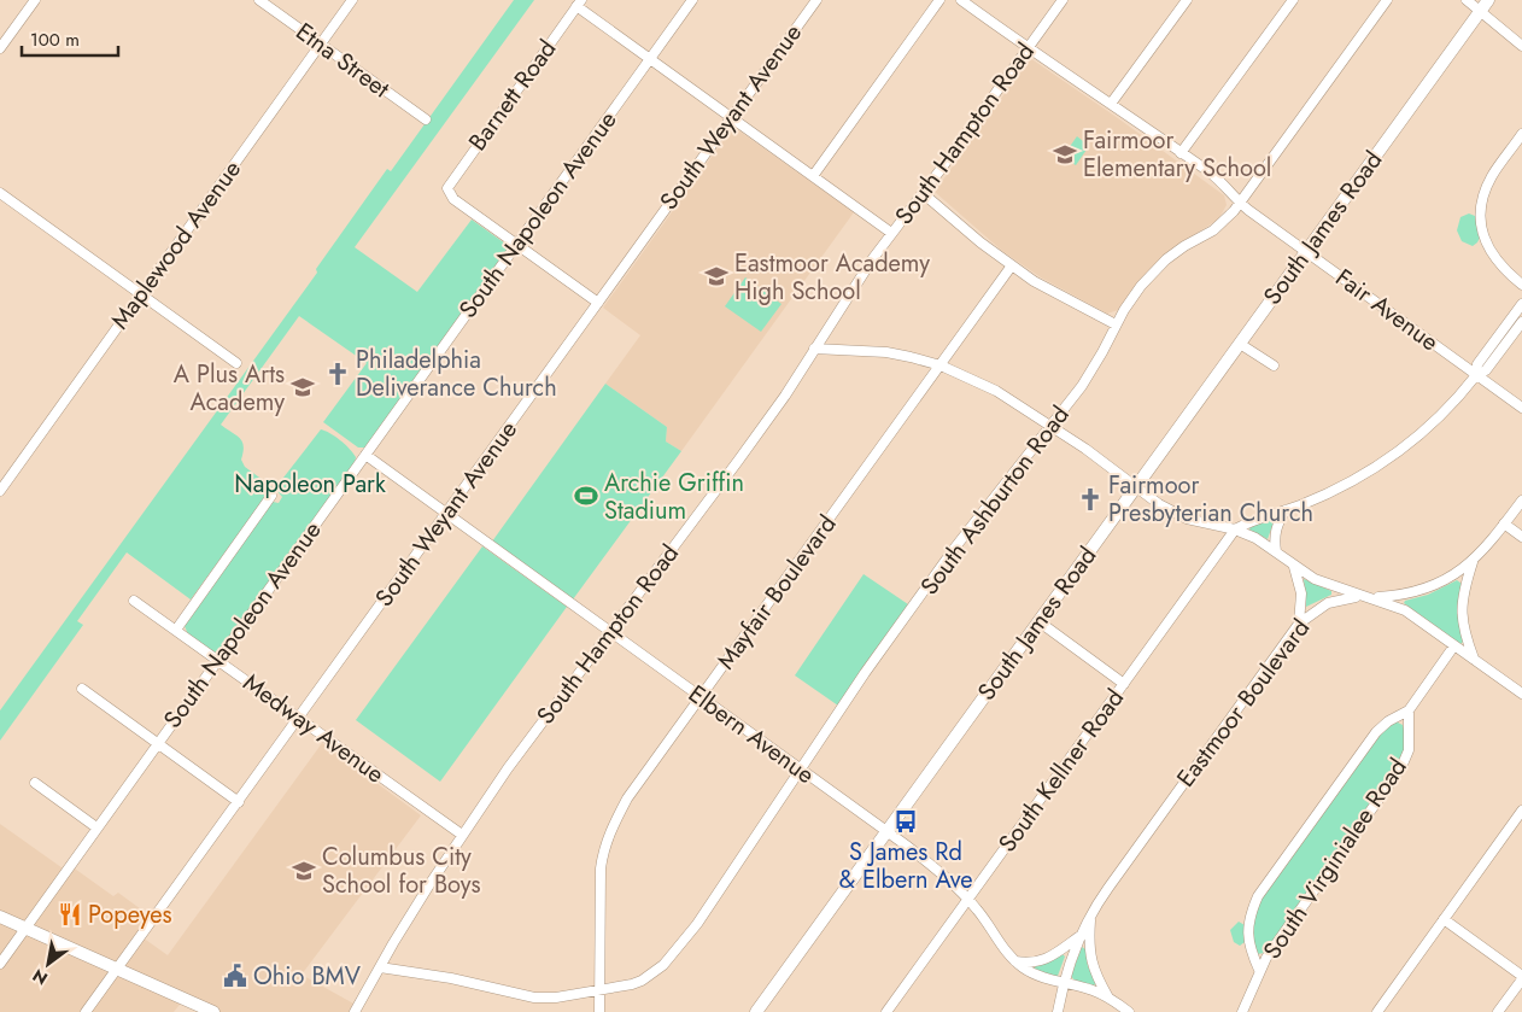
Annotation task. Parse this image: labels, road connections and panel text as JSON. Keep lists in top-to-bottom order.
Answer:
{
  "streets": {
    "main road": ["South James Road"],
    "street": [
      "Etna Street",
      "Barnett Road",
      "South Weyant Avenue",
      "South Hampton Road",
      "South Napoleon Avenue",
      "Maplewood Avenue",
      "Fair Avenue",
      "South Ashburton Road",
      "Mayfair Boulevard",
      "Eastmoor Boulevard",
      "Medway Avenue",
      "Elbern Avenue",
      "South Kellner Road",
      "South Virginialee Road"
    ]
  },
  "crossings": [
    ["Etna Street", "Maplewood Avenue"],
    ["Barnett Road", "South Napoleon Avenue"],
    ["South Weyant Avenue", "Medway Avenue"],
    ["South Weyant Avenue", "Elbern Avenue"],
    ["South Hampton Road", "Fair Avenue"],
    ["South Hampton Road", "South Ashburton Road"],
    ["South Hampton Road", "Medway Avenue"],
    ["South Hampton Road", "Elbern Avenue"],
    ["South Napoleon Avenue", "Medway Avenue"],
    ["South Napoleon Avenue", "Elbern Avenue"],
    ["South James Road", "Fair Avenue"],
    ["South James Road", "Elbern Avenue"],
    ["Fair Avenue", "South Ashburton Road"],
    ["South Ashburton Road", "Mayfair Boulevard"],
    ["South Ashburton Road", "Elbern Avenue"],
    ["Mayfair Boulevard", "Elbern Avenue"],
    ["Eastmoor Boulevard", "Elbern Avenue"],
    ["Elbern Avenue", "South Kellner Road"]
  ],
  "parks": ["Napoleon Park"],
  "places": {
    "school or university": [
      "Fairmoor Elementary School",
      "Eastmoor Academy High School",
      "A Plus Arts Academy",
      "Columbus City School for Boys"
    ],
    "church": ["Philadelphia Deliverance Church", "Fairmoor Presbyterian Church"],
    "sports": ["Archie Griffin Stadium"],
    "bus stop": ["S James Rd & Elbern Ave"],
    "restaurant": ["Popeyes"],
    "public building": ["Ohio BMV"]
  },
  "scale_bar": "100 m",
  "north": "bottom left"
}
